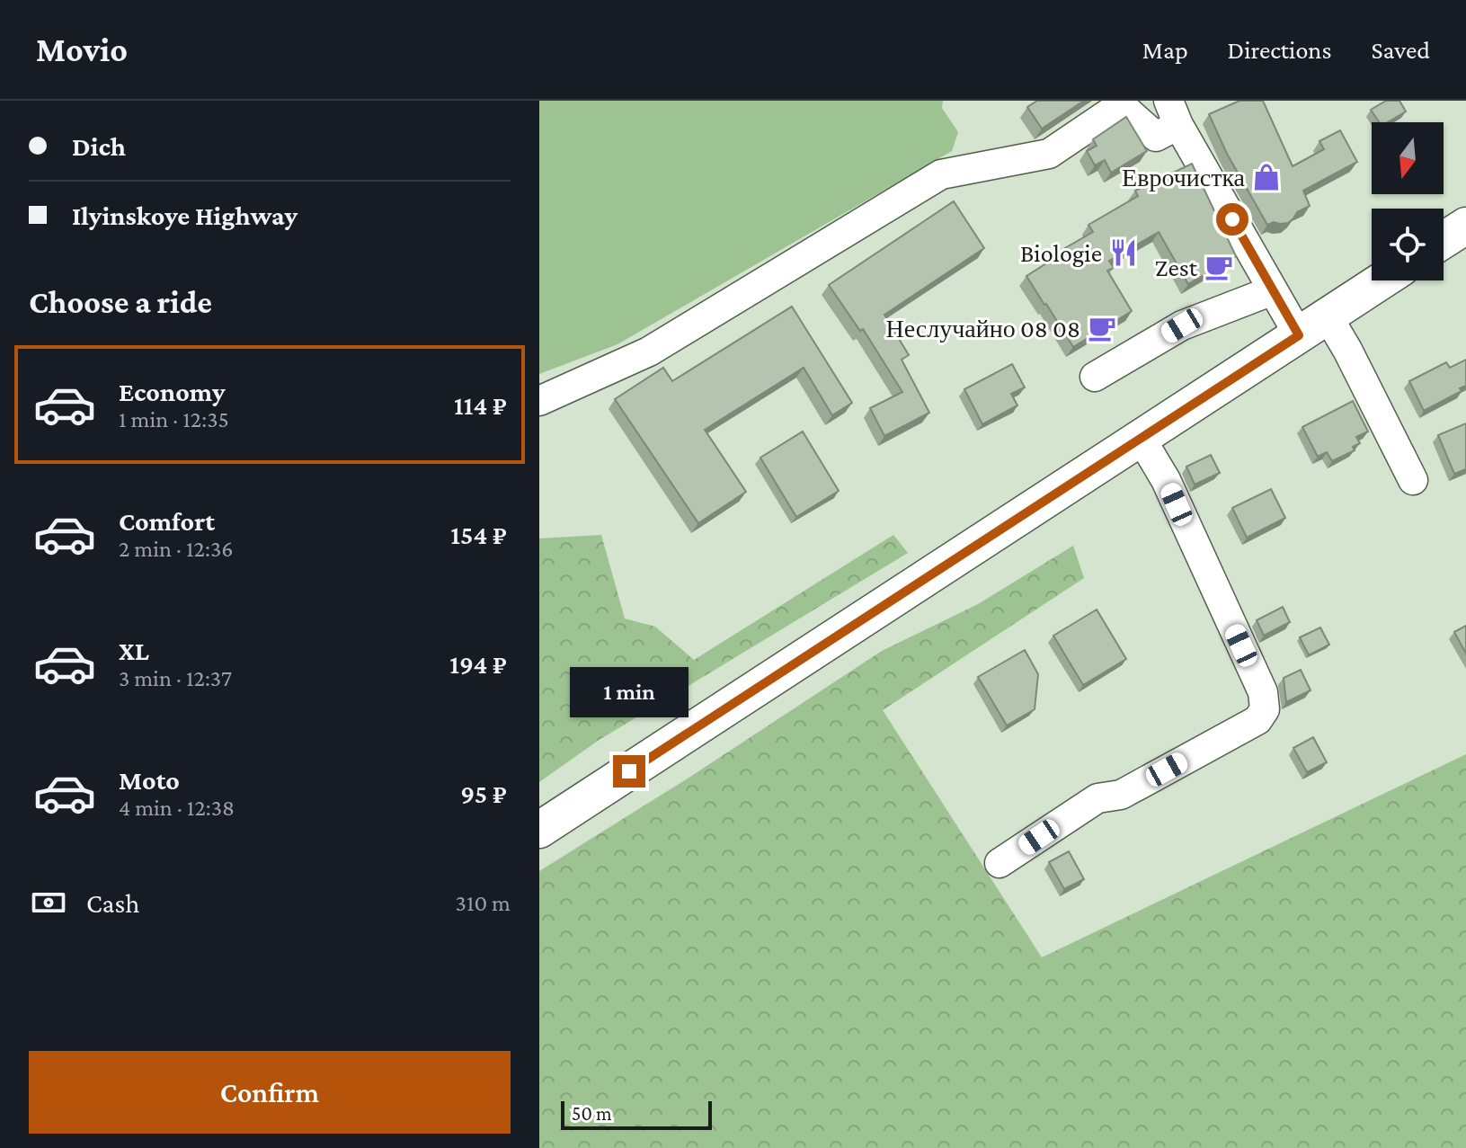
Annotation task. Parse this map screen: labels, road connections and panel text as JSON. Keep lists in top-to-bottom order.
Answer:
{
  "places": {
    "shop": ["Еврочистка"],
    "restaurant": ["Biologie"],
    "cafe": ["Zest", "Неслучайно 08 08"]
  },
  "scale_bar": "50 m",
  "north": "bottom",
  "page": {
    "header": "Movio",
    "nav": ["Map", "Directions", "Saved"],
    "banner": ["Dich", "Ilyinskoye Highway"],
    "heading": "Choose a ride",
    "list": [
      {
        "name": "Economy",
        "note": "1 min · 12:35",
        "value": "114 ₽"
      },
      {
        "name": "Comfort",
        "note": "2 min · 12:36",
        "value": "154 ₽"
      },
      {
        "name": "XL",
        "note": "3 min · 12:37",
        "value": "194 ₽"
      },
      {
        "name": "Moto",
        "note": "4 min · 12:38",
        "value": "95 ₽"
      }
    ],
    "bubble": "1 min",
    "pay": ["Cash", "310 m"],
    "buttons": "Confirm",
    "scale": "50 m"
  }
}
